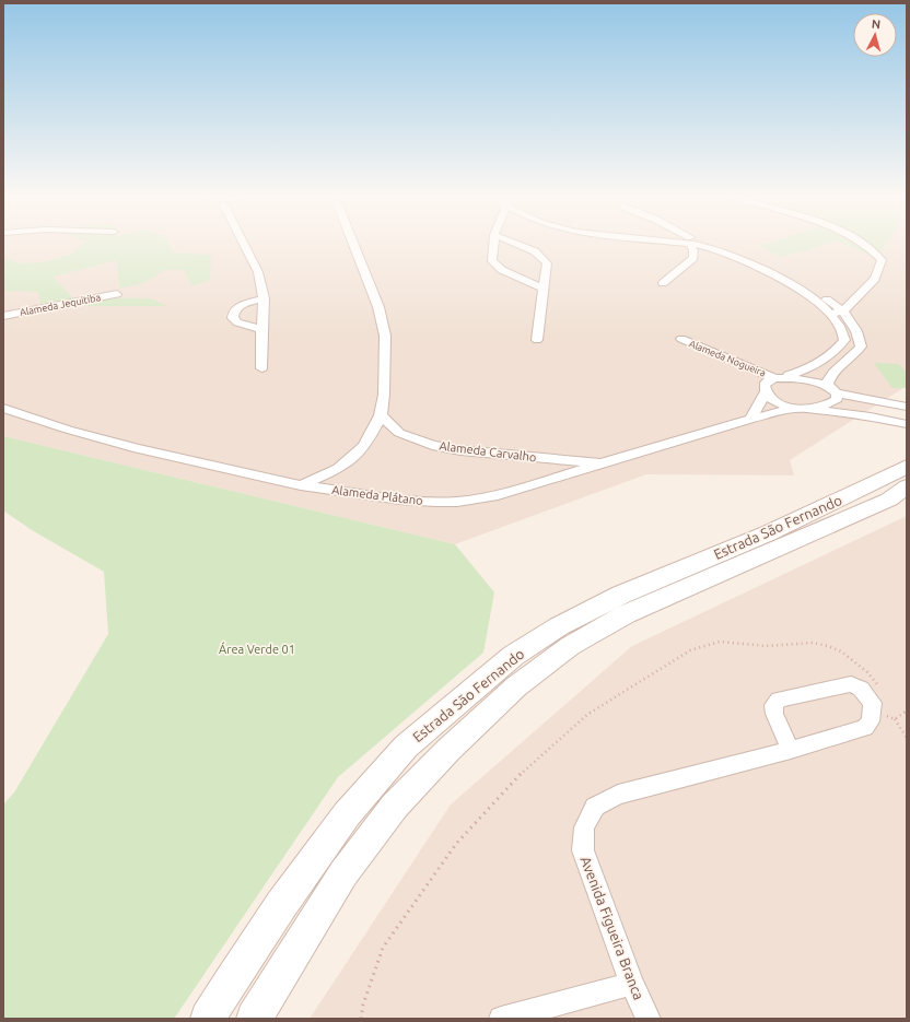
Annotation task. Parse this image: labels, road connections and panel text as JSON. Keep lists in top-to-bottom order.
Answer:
{
  "streets": {
    "main road": ["Estrada São Fernando"],
    "street": [
      "Alameda Jequitiba",
      "Alameda Nogueira",
      "Alameda Carvalho",
      "Alameda Plátano",
      "Avenida Figueira Branca"
    ]
  },
  "crossings": [
    ["Alameda Carvalho", "Alameda Plátano"]
  ],
  "parks": ["Área Verde 01"],
  "north": "top"
}
